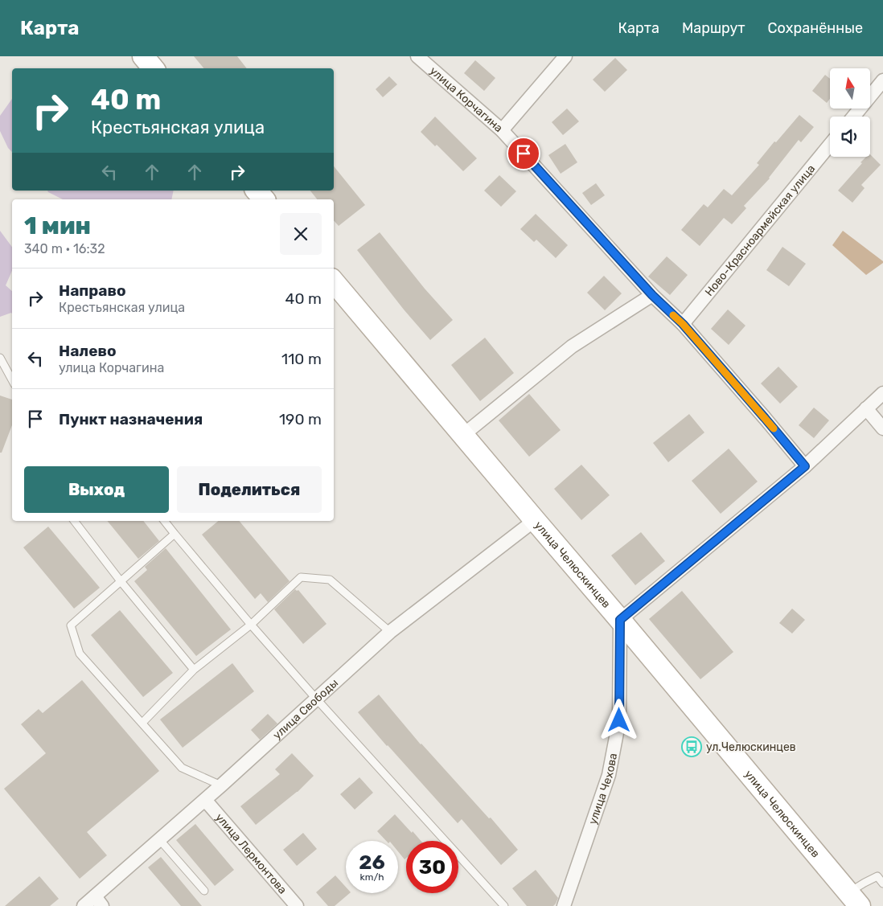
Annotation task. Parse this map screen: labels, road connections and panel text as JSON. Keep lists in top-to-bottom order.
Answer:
{
  "streets": {
    "main road": ["улица Челюскинцев"],
    "street": [
      "улица Корчагина",
      "Ново-Красноармейская улица",
      "улица Свободы",
      "улица Чехова",
      "улица Лермонтова"
    ]
  },
  "crossings": [
    ["улица Корчагина", "Ново-Красноармейская улица"],
    ["улица Челюскинцев", "улица Свободы"],
    ["улица Челюскинцев", "улица Чехова"],
    ["улица Свободы", "улица Лермонтова"]
  ],
  "places": {
    "bus stop": ["ул.Челюскинцев"]
  },
  "north": "top",
  "page": {
    "header": "Карта",
    "nav": ["Карта", "Маршрут", "Сохранённые"],
    "turn": ["40 m", "Крестьянская улица"],
    "heading": ["1 мин", "340 m · 16:32"],
    "list": [
      {
        "name": "Направо",
        "note": "Крестьянская улица",
        "value": "40 m"
      },
      {
        "name": "Налево",
        "note": "улица Корчагина",
        "value": "110 m"
      },
      {
        "name": "Пункт назначения",
        "value": "190 m"
      }
    ],
    "buttons": ["Выход", "Поделиться"],
    "speed": "26 km/h",
    "limit": "30"
  }
}
